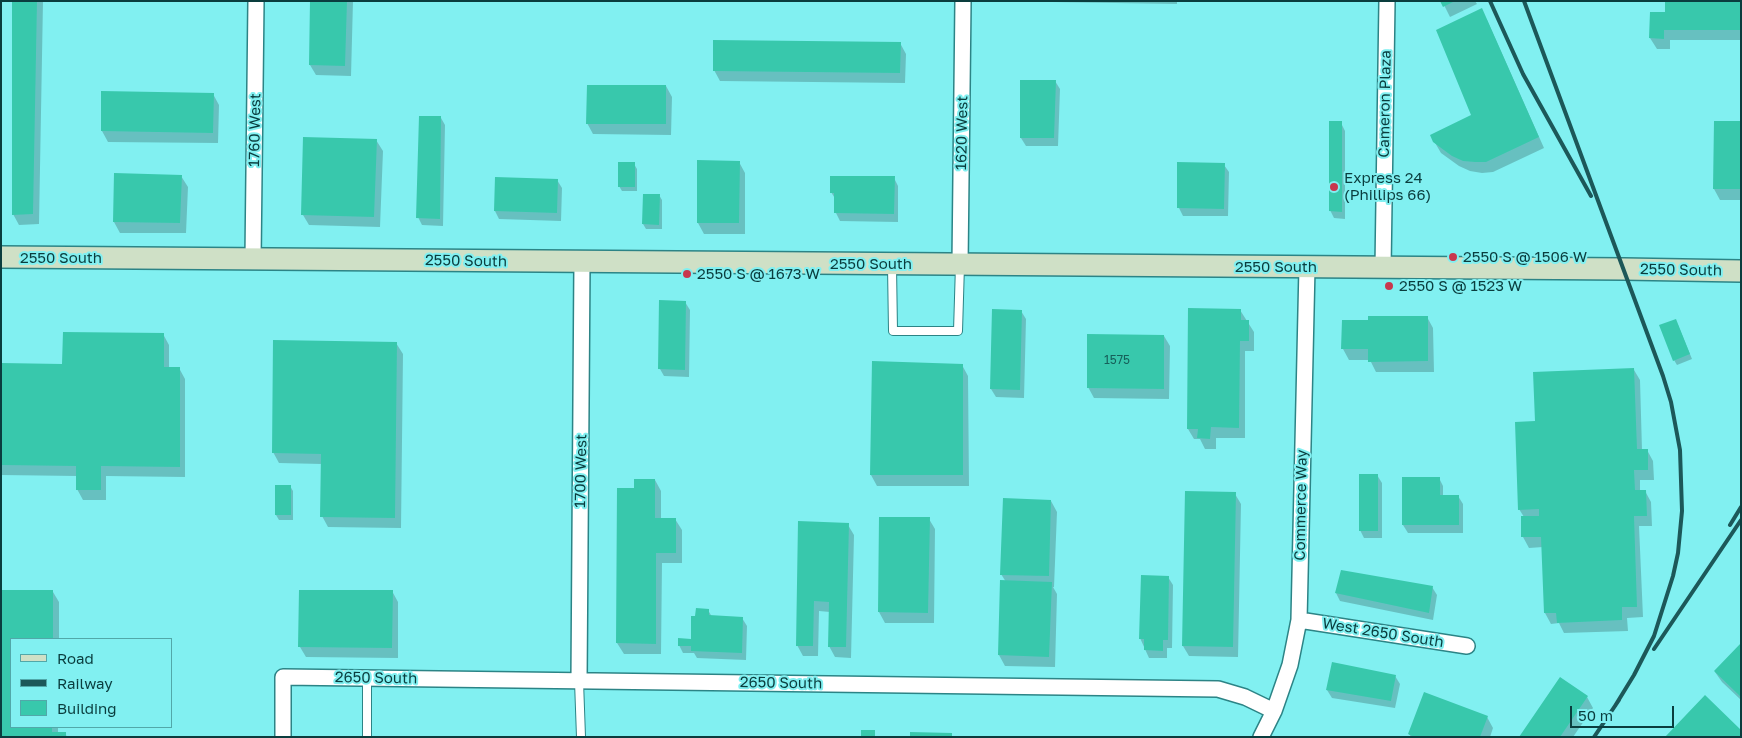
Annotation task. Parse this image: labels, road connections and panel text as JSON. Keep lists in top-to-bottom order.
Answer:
{
  "streets": {
    "main road": ["2550 South"],
    "street": [
      "Cameron Plaza",
      "1760 West",
      "1620 West",
      "1700 West",
      "Commerce Way",
      "West 2650 South",
      "2650 South"
    ]
  },
  "crossings": [
    ["Cameron Plaza", "2550 South"],
    ["1760 West", "2550 South"],
    ["1620 West", "2550 South"],
    ["2550 South", "1700 West"],
    ["2550 South", "Commerce Way"],
    ["1700 West", "2650 South"],
    ["Commerce Way", "West 2650 South"],
    ["Commerce Way", "2650 South"]
  ],
  "places": [
    "Express 24 (Phillips 66)",
    "2550 S @ 1506 W",
    "2550 S @ 1673 W",
    "2550 S @ 1523 W"
  ],
  "house_numbers": ["1575"],
  "legend": ["Road", "Railway", "Building"],
  "scale_bar": "50 m"
}
